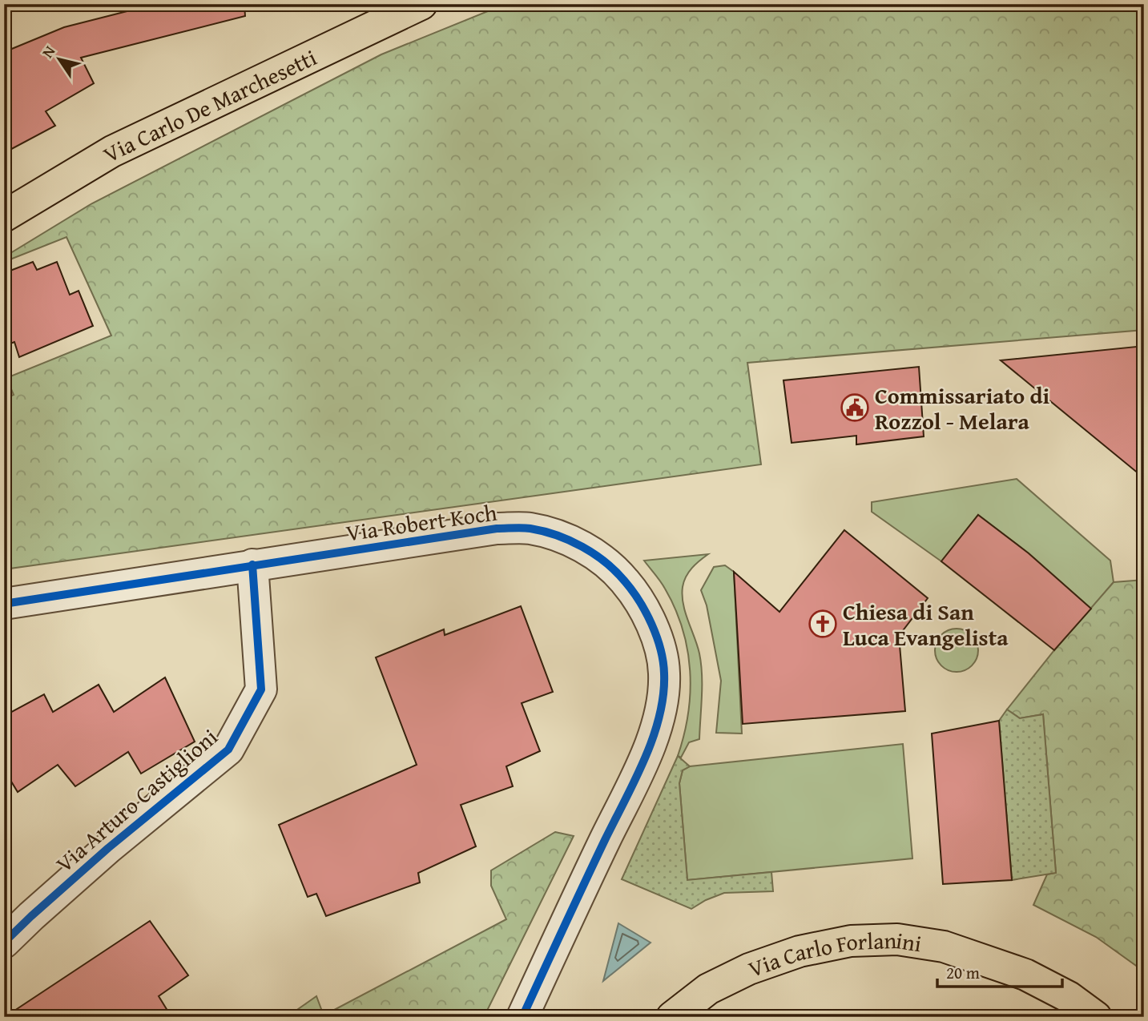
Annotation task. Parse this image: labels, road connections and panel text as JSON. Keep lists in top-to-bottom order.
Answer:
{
  "streets": {
    "main road": ["Via Carlo De Marchesetti", "Via Carlo Forlanini"],
    "street": ["Via Robert Koch", "Via Arturo Castiglioni"]
  },
  "crossings": [
    ["Via Robert Koch", "Via Arturo Castiglioni"]
  ],
  "places": {
    "public building": ["Commissariato di Rozzol - Melara"],
    "church": ["Chiesa di San Luca Evangelista"]
  },
  "scale_bar": "20 m",
  "north": "top left"
}
